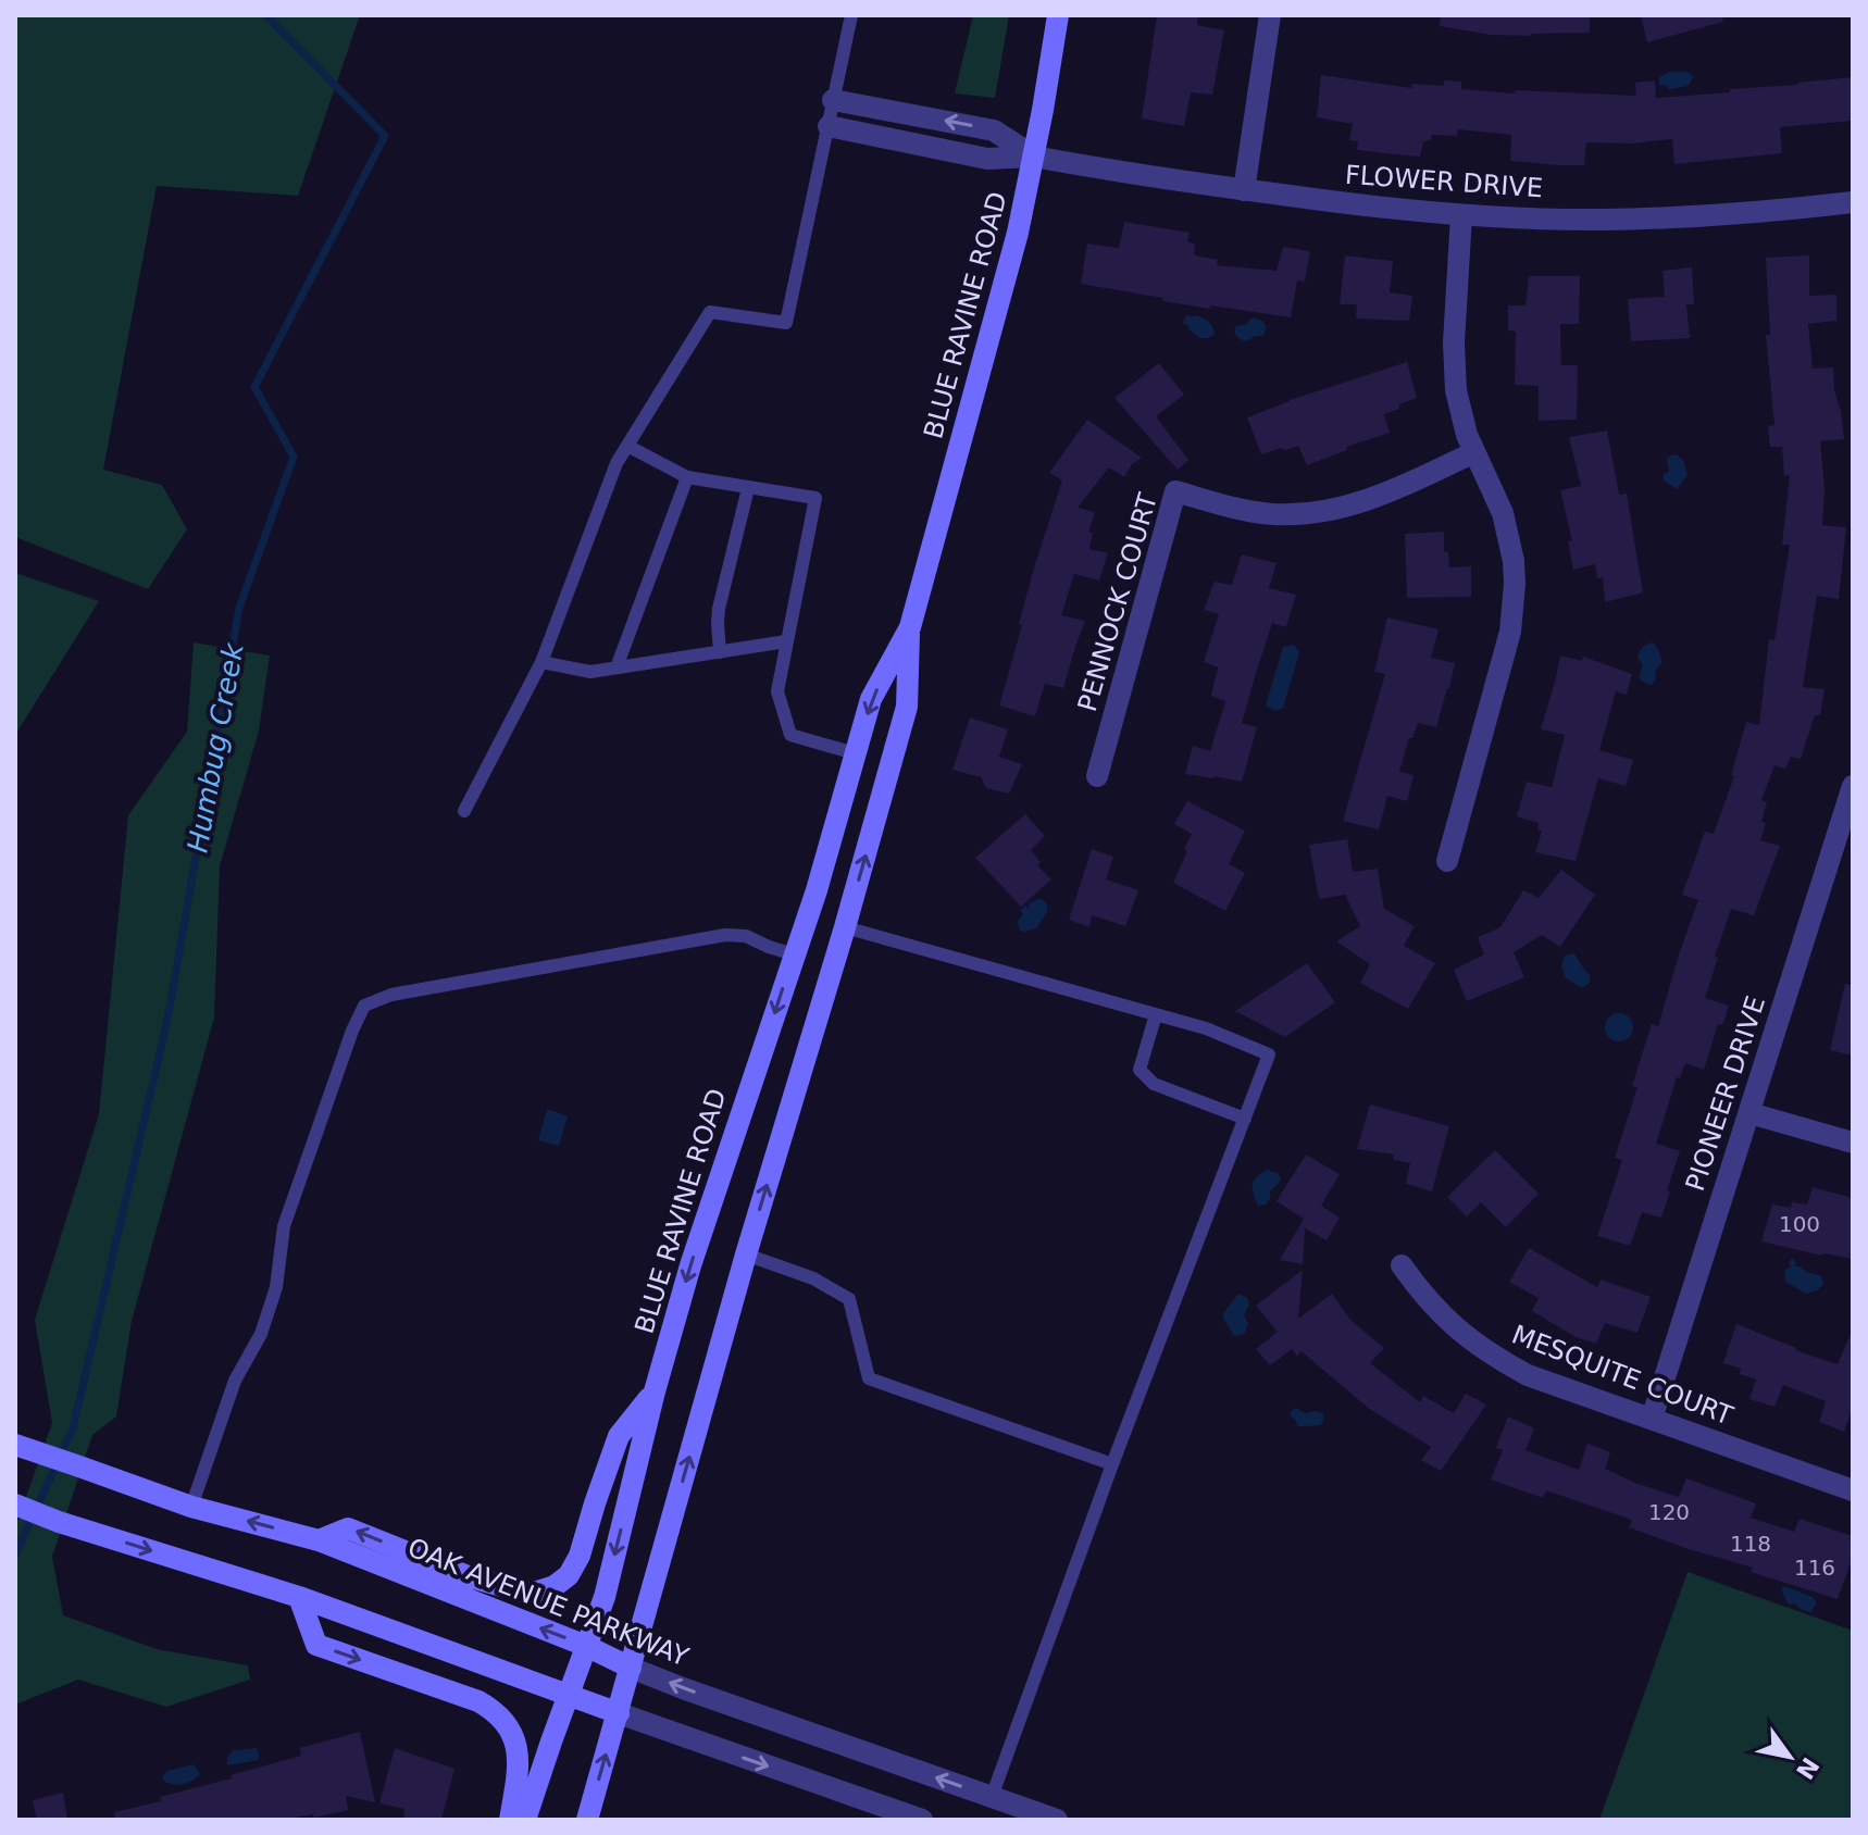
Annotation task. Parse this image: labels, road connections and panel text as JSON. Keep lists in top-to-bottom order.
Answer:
{
  "streets": {
    "main road": ["BLUE RAVINE ROAD", "OAK AVENUE PARKWAY"],
    "street": [
      "FLOWER DRIVE",
      "PENNOCK COURT",
      "PIONEER DRIVE",
      "MESQUITE COURT"
    ]
  },
  "crossings": [
    ["FLOWER DRIVE", "BLUE RAVINE ROAD"],
    ["BLUE RAVINE ROAD", "OAK AVENUE PARKWAY"],
    ["PIONEER DRIVE", "MESQUITE COURT"]
  ],
  "water": ["Humbug Creek"],
  "house_numbers": [
    "100",
    "120",
    "118",
    "116"
  ],
  "north": "bottom right"
}
